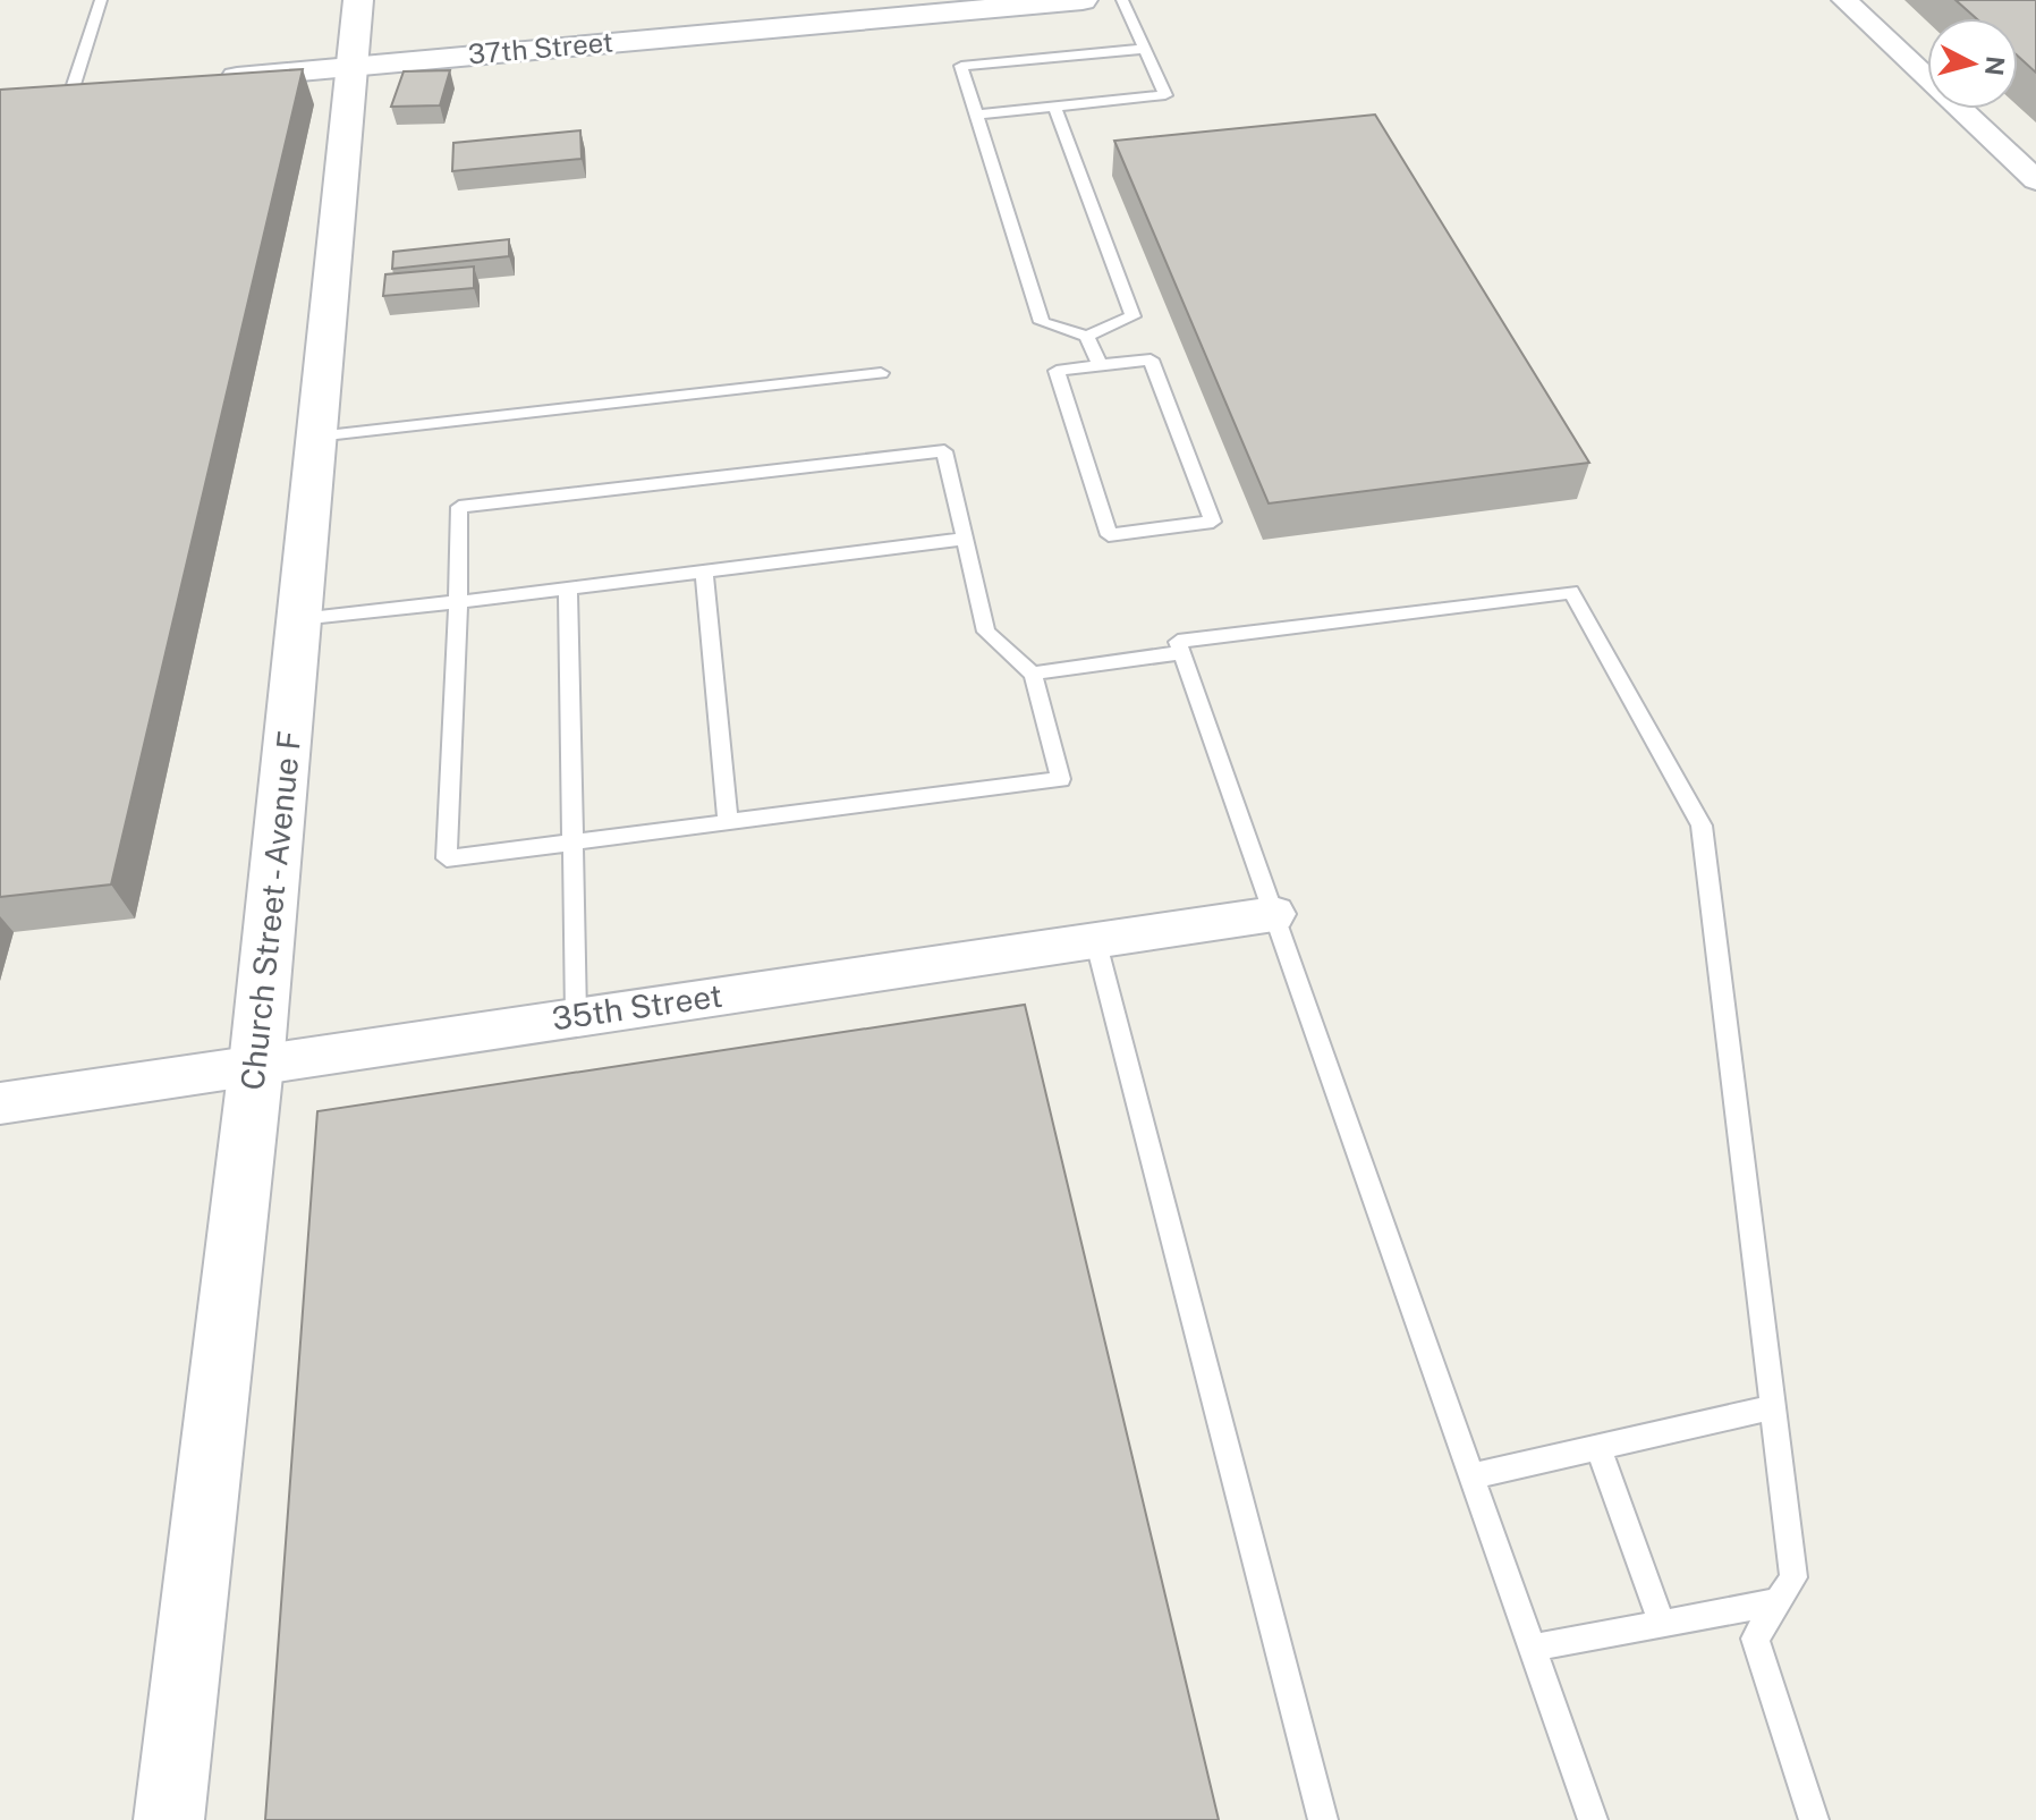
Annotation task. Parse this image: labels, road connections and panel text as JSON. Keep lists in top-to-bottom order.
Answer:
{
  "streets": {
    "street": ["37th Street", "Church Street - Avenue F", "35th Street"]
  },
  "crossings": [
    ["37th Street", "Church Street - Avenue F"],
    ["Church Street - Avenue F", "35th Street"]
  ],
  "north": "right"
}
